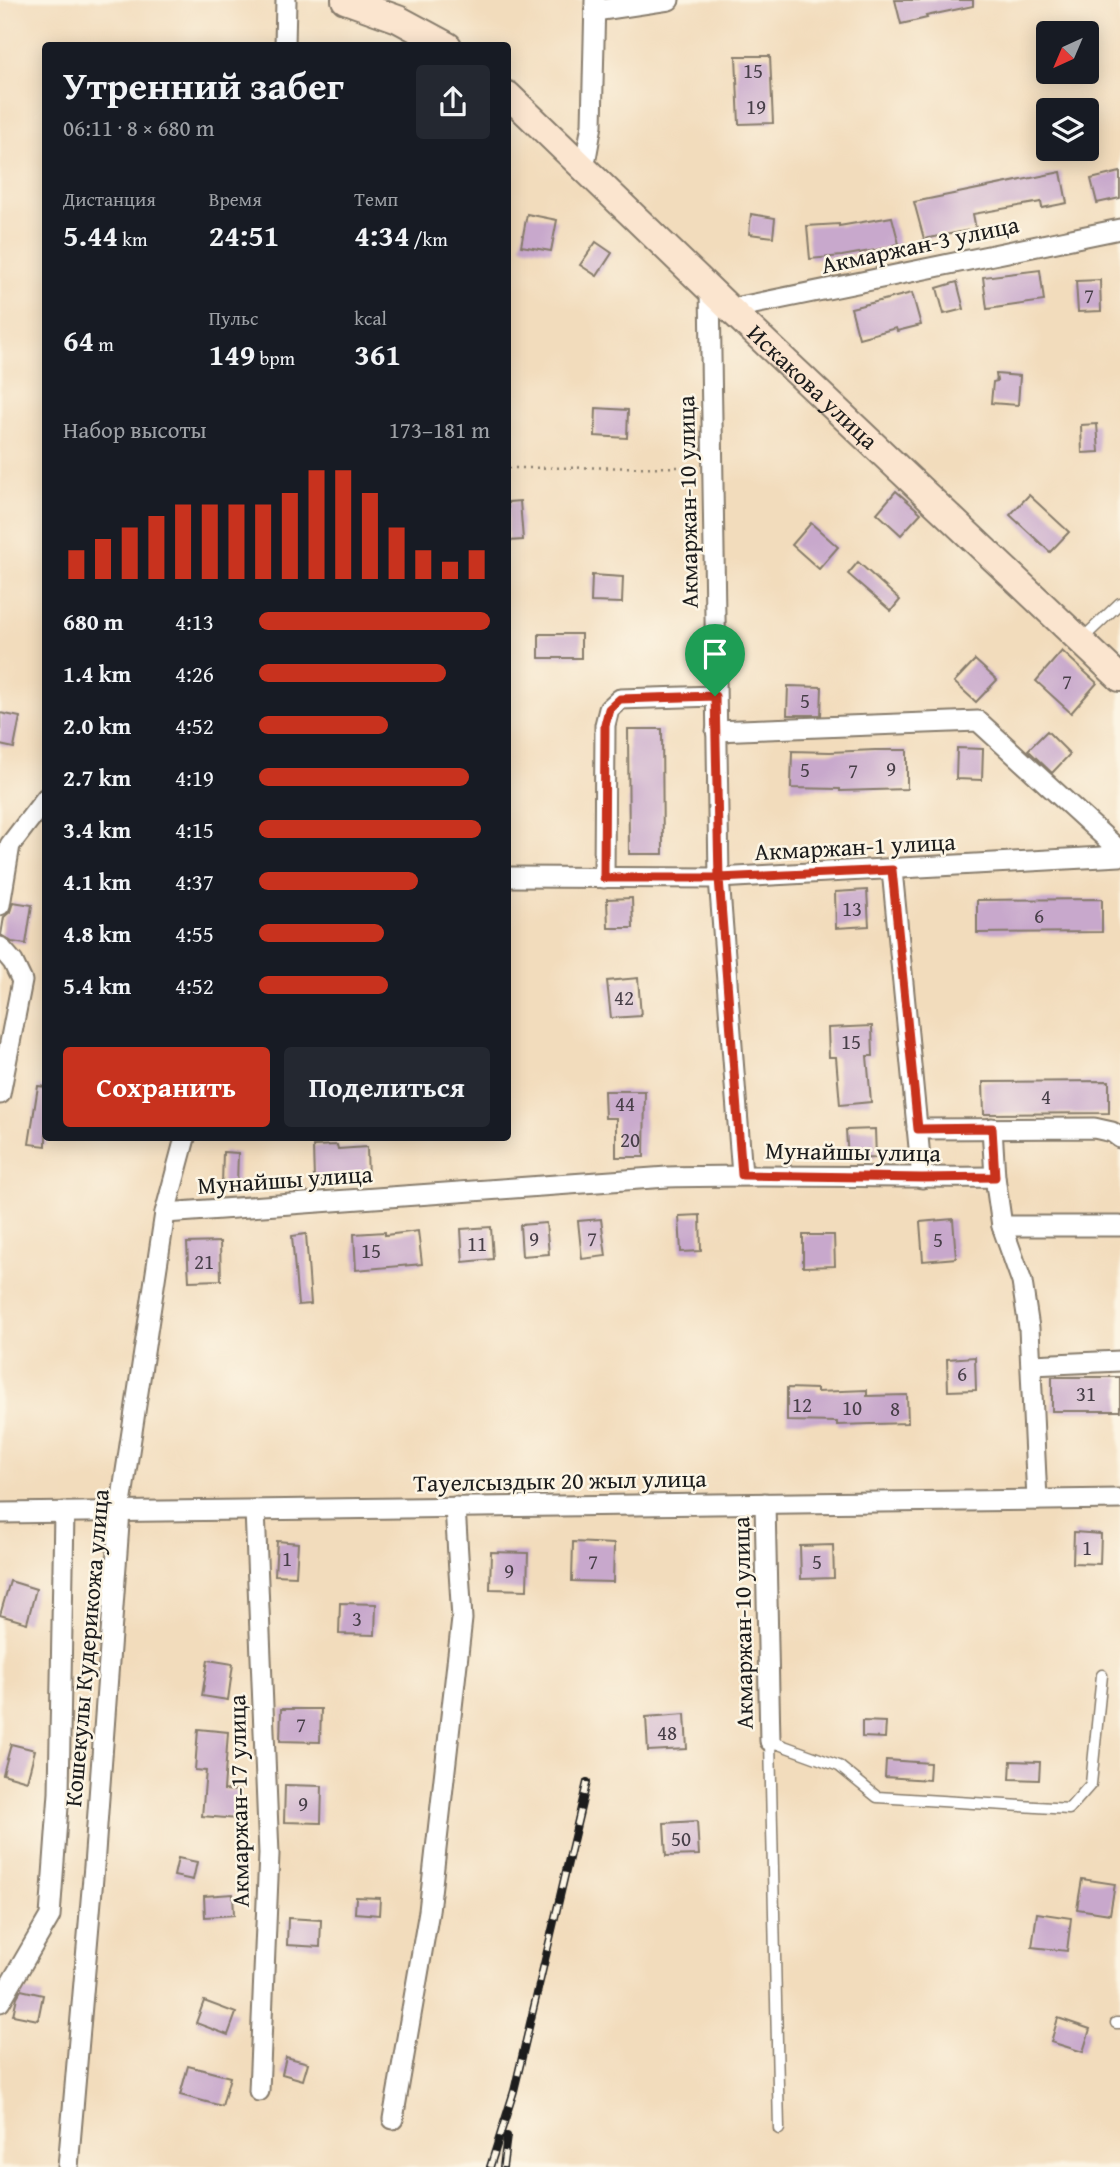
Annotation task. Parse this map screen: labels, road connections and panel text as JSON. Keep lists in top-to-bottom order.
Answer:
{
  "streets": {
    "street": [
      "Акмаржан-3 улица",
      "Искакова улица",
      "Акмаржан-10 улица",
      "Акмаржан-1 улица",
      "Мунайшы улица",
      "Тауелсыздык 20 жыл улица",
      "Кошекулы Кудерикожа улица",
      "Акмаржан-17 улица"
    ]
  },
  "crossings": [
    ["Акмаржан-3 улица", "Искакова улица"],
    ["Искакова улица", "Акмаржан-10 улица"],
    ["Акмаржан-10 улица", "Акмаржан-1 улица"],
    ["Акмаржан-10 улица", "Мунайшы улица"],
    ["Акмаржан-10 улица", "Тауелсыздык 20 жыл улица"],
    ["Мунайшы улица", "Кошекулы Кудерикожа улица"],
    ["Тауелсыздык 20 жыл улица", "Кошекулы Кудерикожа улица"],
    ["Тауелсыздык 20 жыл улица", "Акмаржан-17 улица"]
  ],
  "house_numbers": [
    "15",
    "19",
    "7",
    "7",
    "5",
    "9",
    "5",
    "7",
    "13",
    "6",
    "42",
    "15",
    "4",
    "44",
    "20",
    "9",
    "7",
    "5",
    "11",
    "15",
    "21",
    "6",
    "31",
    "12",
    "10",
    "8",
    "1",
    "1",
    "7",
    "5",
    "9",
    "3",
    "7",
    "48",
    "9",
    "50"
  ],
  "north": "bottom left",
  "page": {
    "heading": ["Утренний забег", "06:11 · 8 × 680 m"],
    "stats": [
      ["Дистанция", "5.44 km"],
      ["Время", "24:51"],
      ["Темп", "4:34 /km"],
      ["64 m"],
      ["Пульс", "149 bpm"],
      ["kcal", "361"]
    ],
    "chart": ["Набор высоты", "173–181 m"],
    "list": [
      {
        "name": "680 m",
        "note": "4:13"
      },
      {
        "name": "1.4 km",
        "note": "4:26"
      },
      {
        "name": "2.0 km",
        "note": "4:52"
      },
      {
        "name": "2.7 km",
        "note": "4:19"
      },
      {
        "name": "3.4 km",
        "note": "4:15"
      },
      {
        "name": "4.1 km",
        "note": "4:37"
      },
      {
        "name": "4.8 km",
        "note": "4:55"
      },
      {
        "name": "5.4 km",
        "note": "4:52"
      }
    ],
    "buttons": ["Сохранить", "Поделиться"]
  }
}
